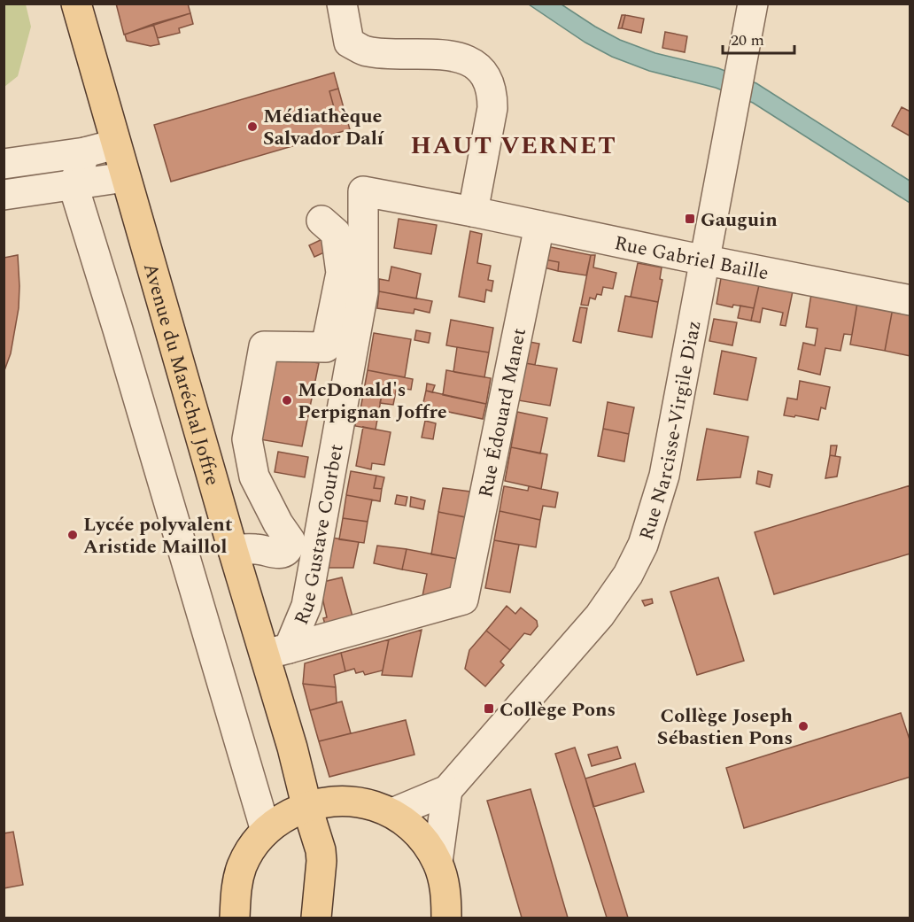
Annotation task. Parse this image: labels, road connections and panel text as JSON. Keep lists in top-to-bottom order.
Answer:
{
  "streets": {
    "main road": ["Avenue du Maréchal Joffre"],
    "street": [
      "Rue Gabriel Baille",
      "Rue Édouard Manet",
      "Rue Narcisse-Virgile Diaz",
      "Rue Gustave Courbet"
    ]
  },
  "crossings": [
    ["Rue Gabriel Baille", "Rue Édouard Manet"],
    ["Rue Gabriel Baille", "Rue Narcisse-Virgile Diaz"],
    ["Rue Gabriel Baille", "Rue Gustave Courbet"],
    ["Avenue du Maréchal Joffre", "Rue Édouard Manet"],
    ["Avenue du Maréchal Joffre", "Rue Gustave Courbet"],
    ["Rue Édouard Manet", "Rue Gustave Courbet"]
  ],
  "districts": ["HAUT VERNET"],
  "places": {
    "other": [
      "Médiathèque Salvador Dalí",
      "McDonald's Perpignan Joffre",
      "Lycée polyvalent Aristide Maillol",
      "Collège Joseph Sébastien Pons"
    ],
    "transit": ["Gauguin", "Collège Pons"]
  },
  "scale_bar": "20 m"
}
